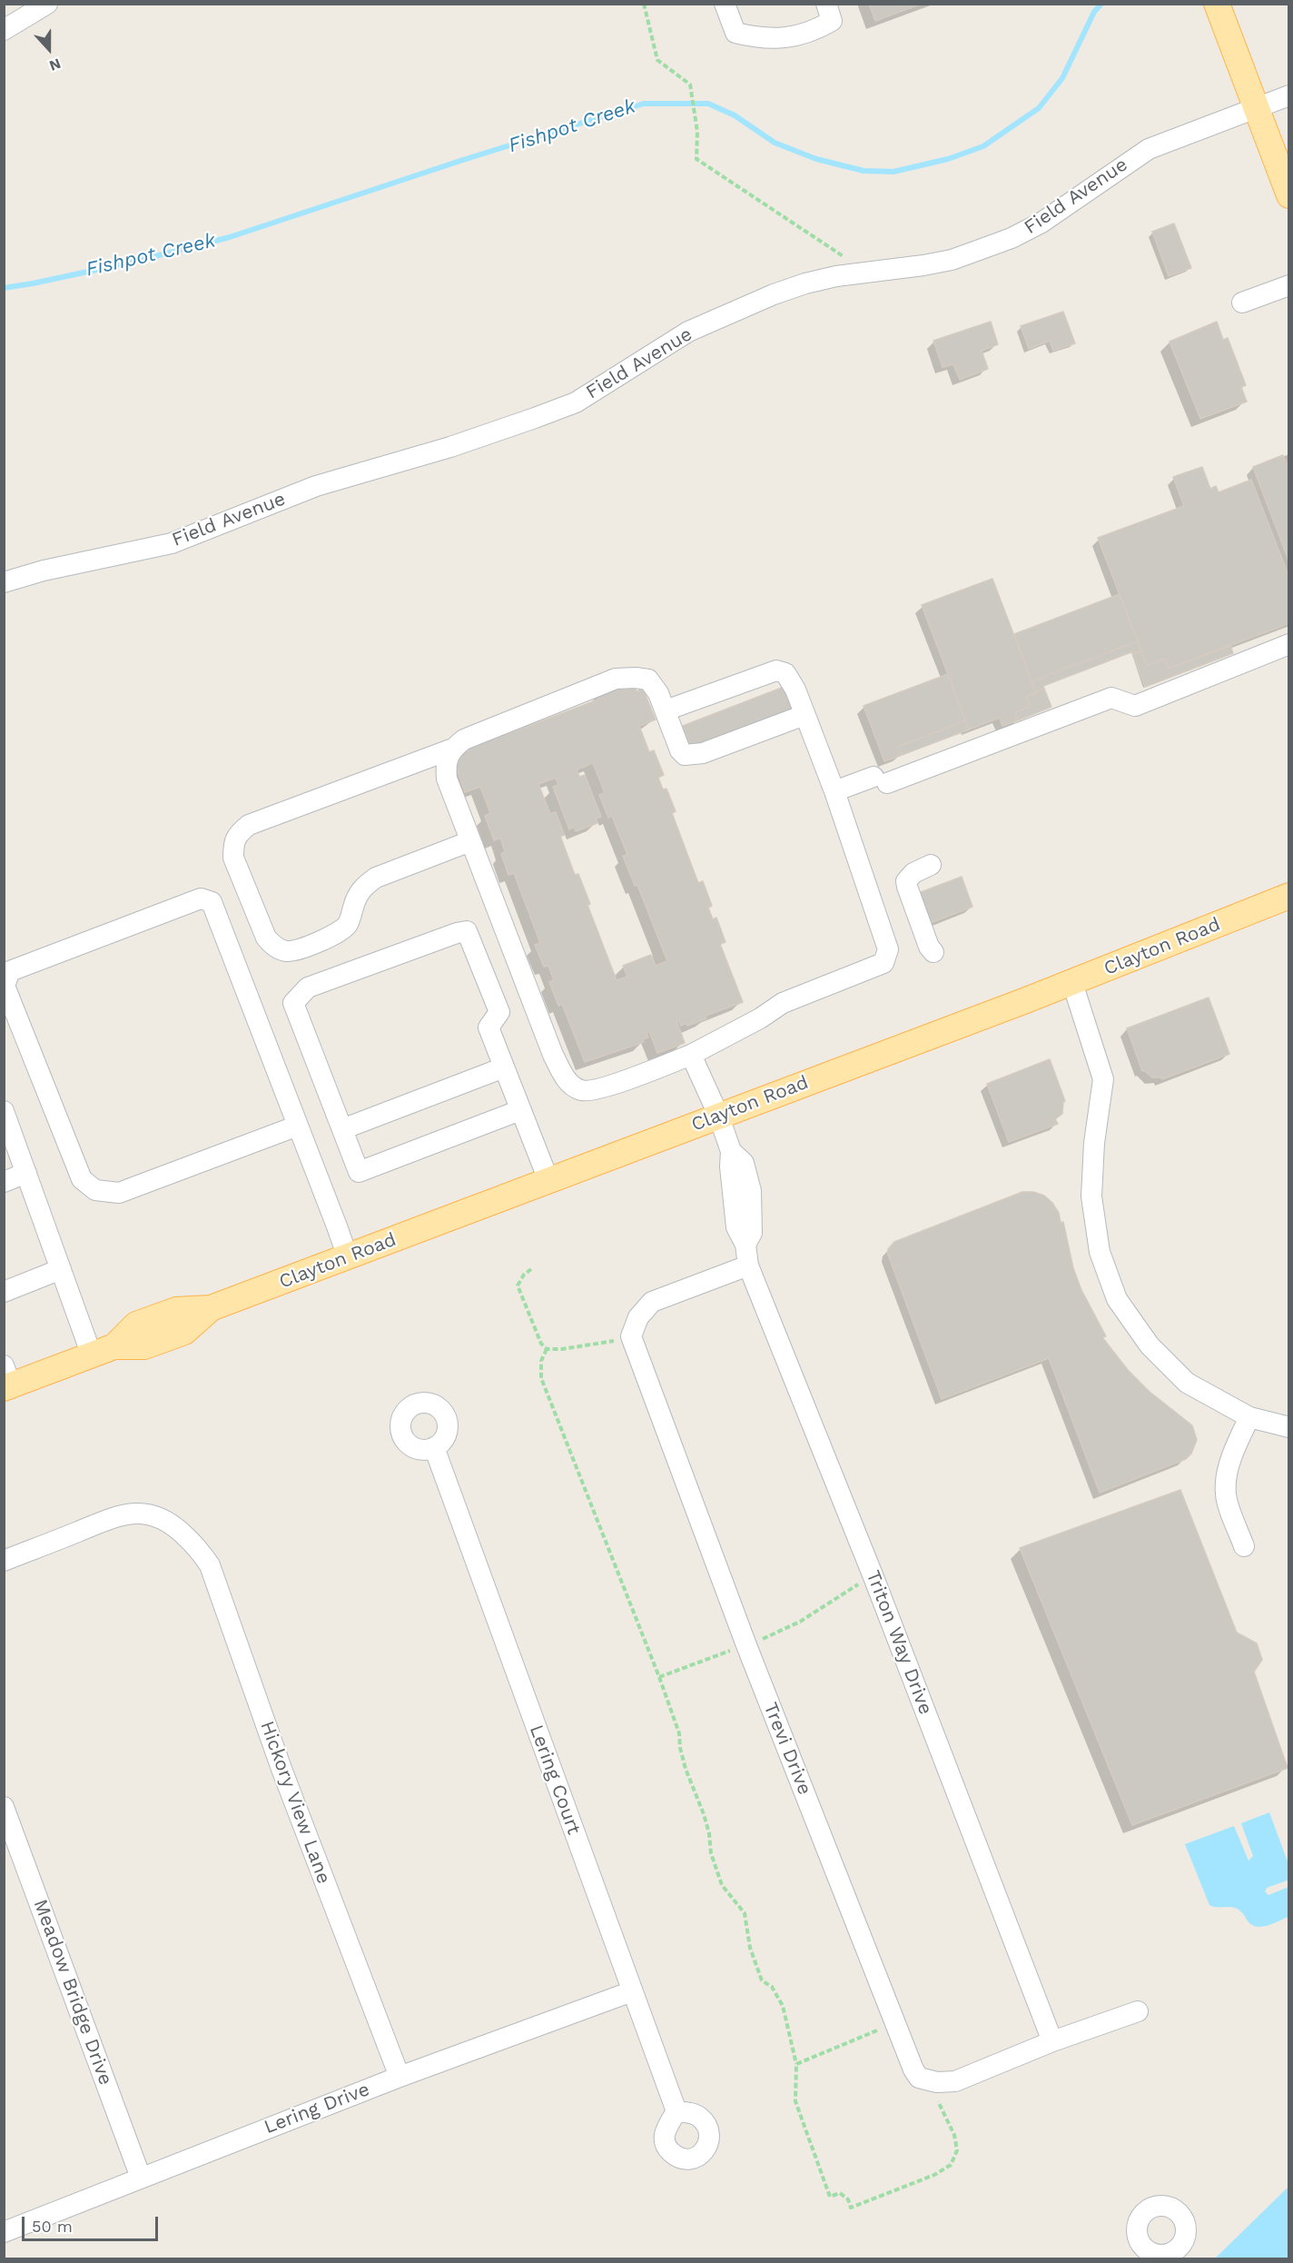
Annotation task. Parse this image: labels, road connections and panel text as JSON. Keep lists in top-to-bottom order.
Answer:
{
  "streets": {
    "main road": ["Clayton Road"],
    "street": [
      "Field Avenue",
      "Triton Way Drive",
      "Trevi Drive",
      "Lering Court",
      "Hickory View Lane",
      "Meadow Bridge Drive",
      "Lering Drive"
    ]
  },
  "crossings": [
    ["Clayton Road", "Triton Way Drive"],
    ["Triton Way Drive", "Trevi Drive"],
    ["Lering Court", "Lering Drive"],
    ["Hickory View Lane", "Lering Drive"],
    ["Meadow Bridge Drive", "Lering Drive"]
  ],
  "water": ["Fishpot Creek"],
  "scale_bar": "50 m",
  "north": "bottom"
}
